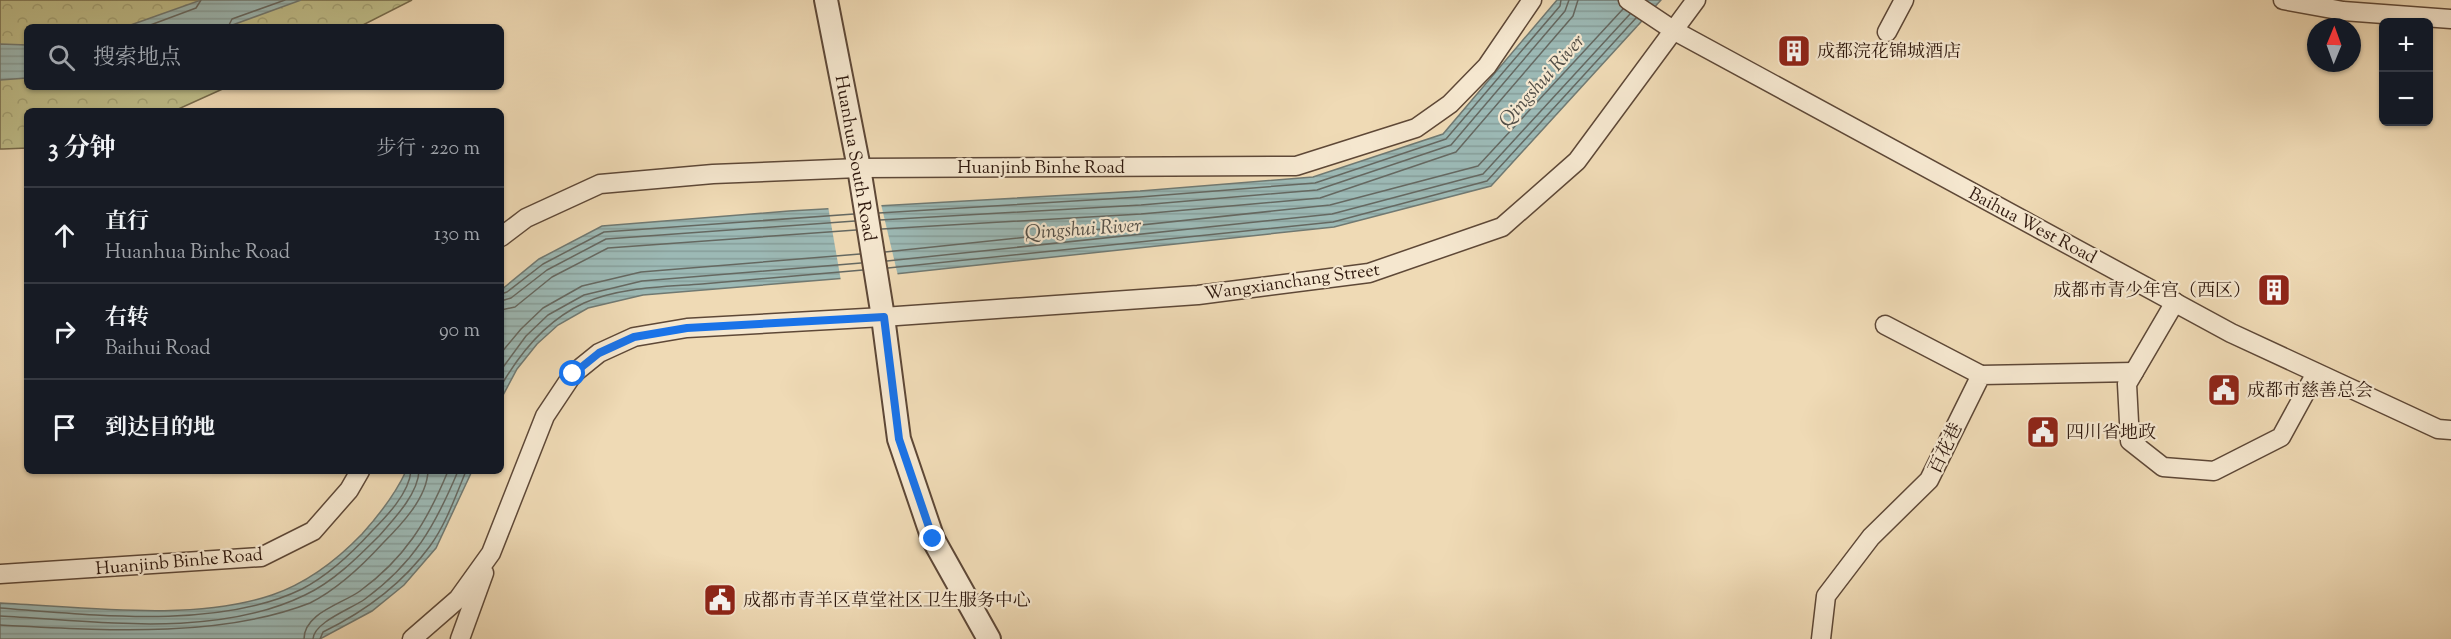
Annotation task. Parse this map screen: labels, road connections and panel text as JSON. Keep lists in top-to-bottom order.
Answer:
{
  "streets": {
    "street": [
      "Huanhua South Road",
      "Huanjinb Binhe Road",
      "Baihua West Road",
      "Wangxianchang Street",
      "百花巷"
    ]
  },
  "crossings": [
    ["Huanhua South Road", "Huanjinb Binhe Road"],
    ["Huanhua South Road", "Wangxianchang Street"],
    ["Baihua West Road", "Wangxianchang Street"]
  ],
  "water": ["Qingshui River"],
  "places": {
    "building": ["成都浣花锦城酒店", "成都市青少年宫（西区）"],
    "public building": ["成都市慈善总会", "四川省地政", "成都市青羊区草堂社区卫生服务中心"]
  },
  "north": "top",
  "page": {
    "map_buttons": ["+", "−"],
    "search": "搜索地点",
    "heading": ["3 分钟", "步行 · 220 m"],
    "list": [
      ["直行", "Huanhua Binhe Road", "130 m"],
      ["右转", "Baihui Road", "90 m"],
      "到达目的地"
    ]
  }
}
